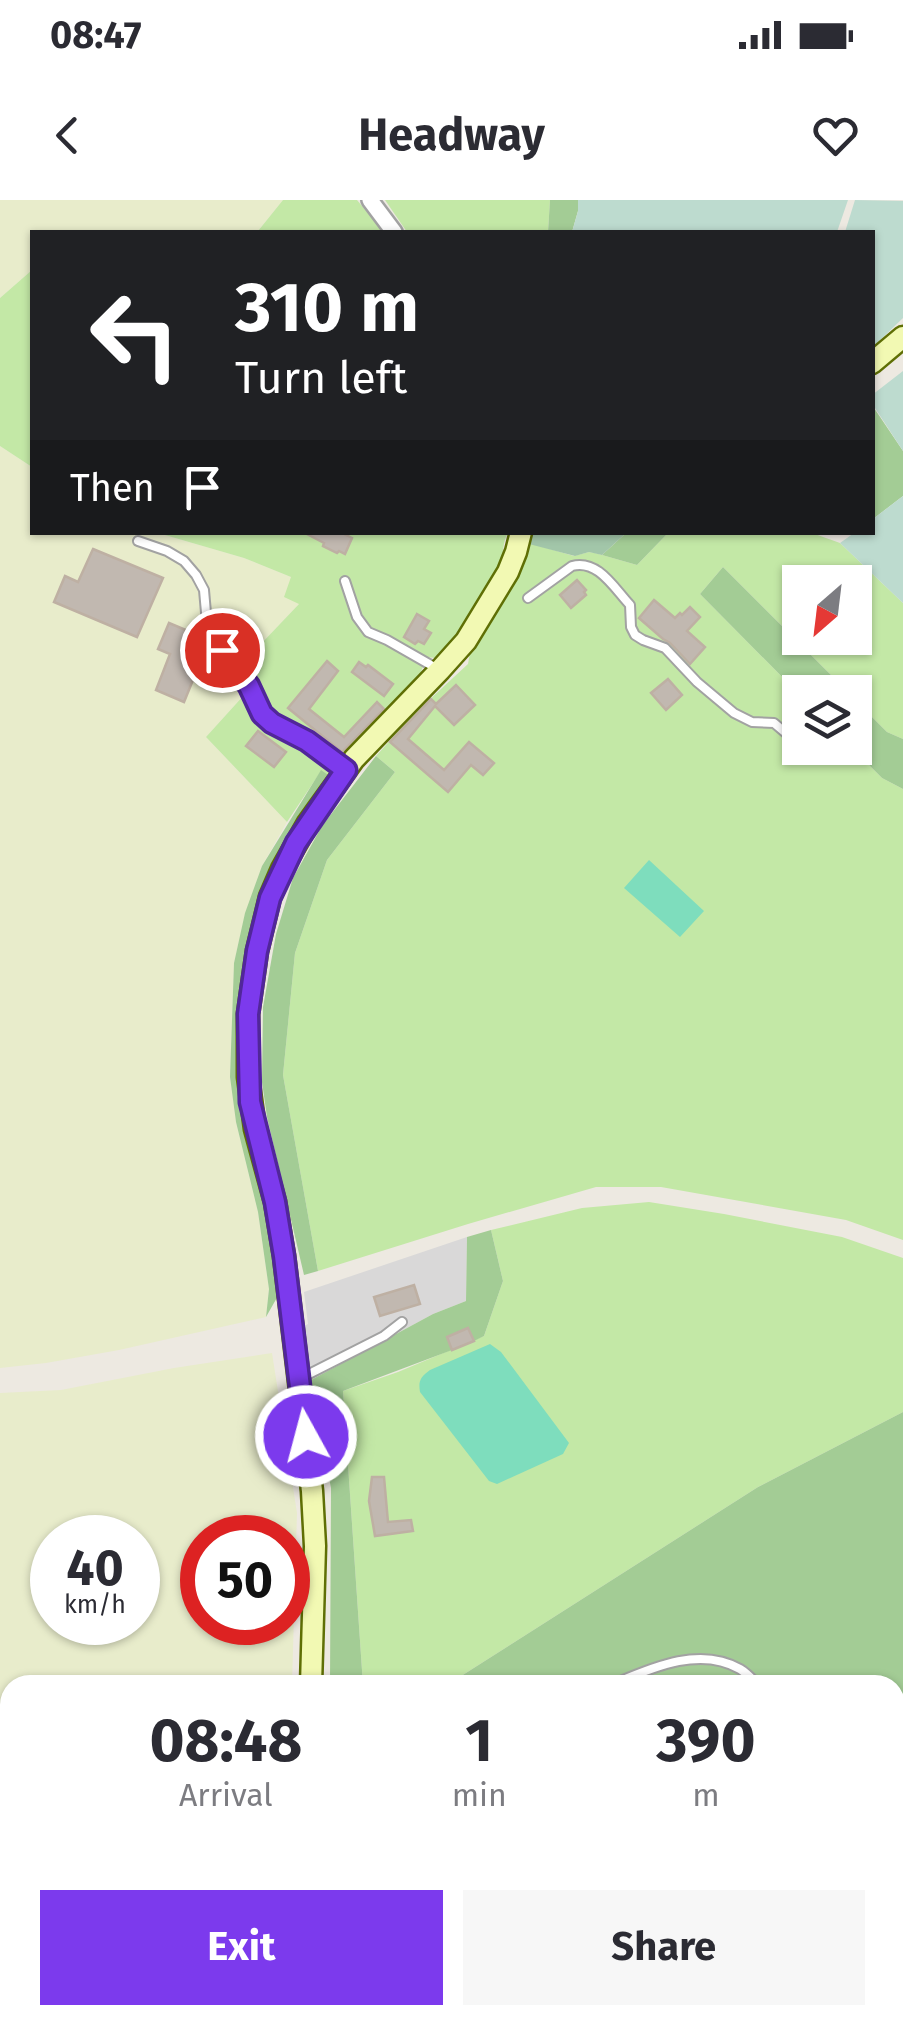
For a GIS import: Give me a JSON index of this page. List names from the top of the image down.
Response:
{
  "north": "bottom left",
  "page": {
    "status": "08:47",
    "header": "Headway",
    "turn": ["310 m", "Turn left"],
    "then": "Then",
    "speed": "40 km/h",
    "limit": "50",
    "eta": [
      "08:48",
      "Arrival",
      "1",
      "min",
      "390",
      "m"
    ],
    "buttons": ["Exit", "Share"]
  }
}
